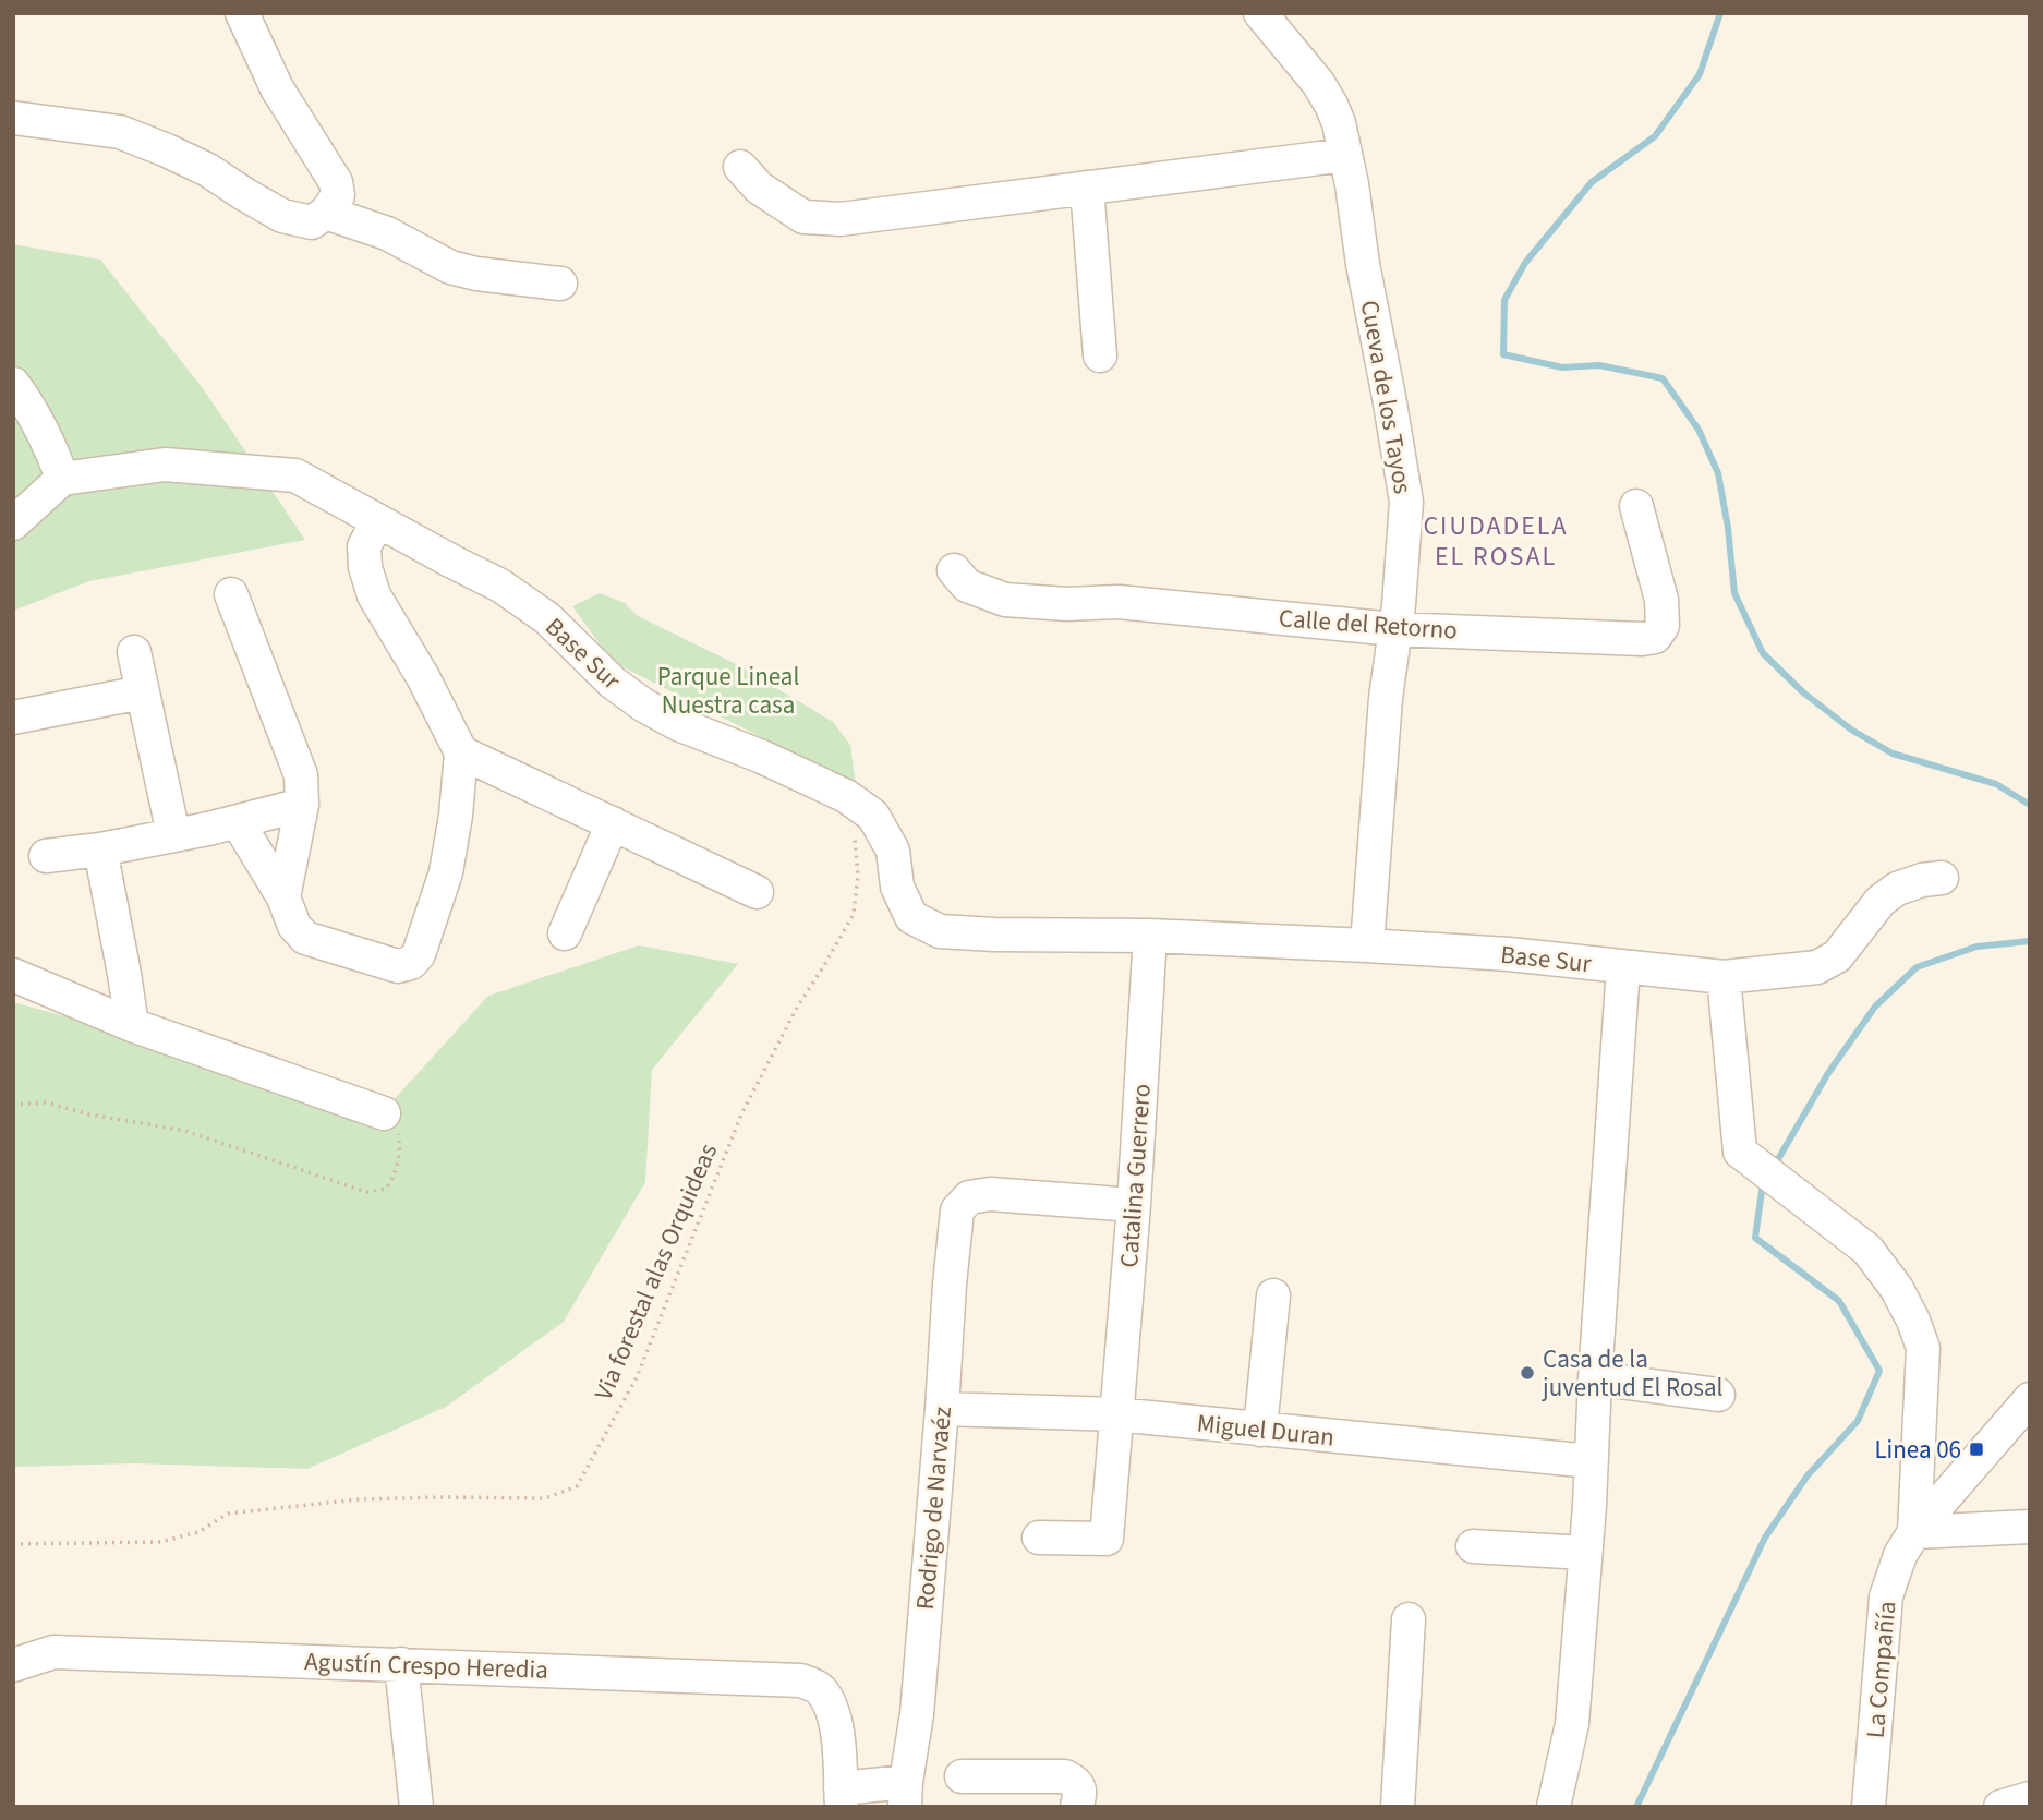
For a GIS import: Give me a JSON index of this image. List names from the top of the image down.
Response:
{
  "streets": {
    "street": [
      "Cueva de los Tayos",
      "Calle del Retorno",
      "Base Sur",
      "Catalina Guerrero",
      "Miguel Duran",
      "Rodrigo de Narvaéz",
      "Agustín Crespo Heredia",
      "La Compañía"
    ],
    "path": ["Via forestal alas Orquideas"]
  },
  "crossings": [
    ["Cueva de los Tayos", "Calle del Retorno"],
    ["Cueva de los Tayos", "Base Sur"],
    ["Base Sur", "Catalina Guerrero"],
    ["Catalina Guerrero", "Miguel Duran"],
    ["Catalina Guerrero", "Rodrigo de Narvaéz"],
    ["Miguel Duran", "Rodrigo de Narvaéz"]
  ],
  "districts": ["CIUDADELA EL ROSAL"],
  "parks": ["Parque Lineal Nuestra casa"],
  "places": {
    "other": ["Casa de la juventud El Rosal"],
    "transit": ["Linea 06"]
  }
}
